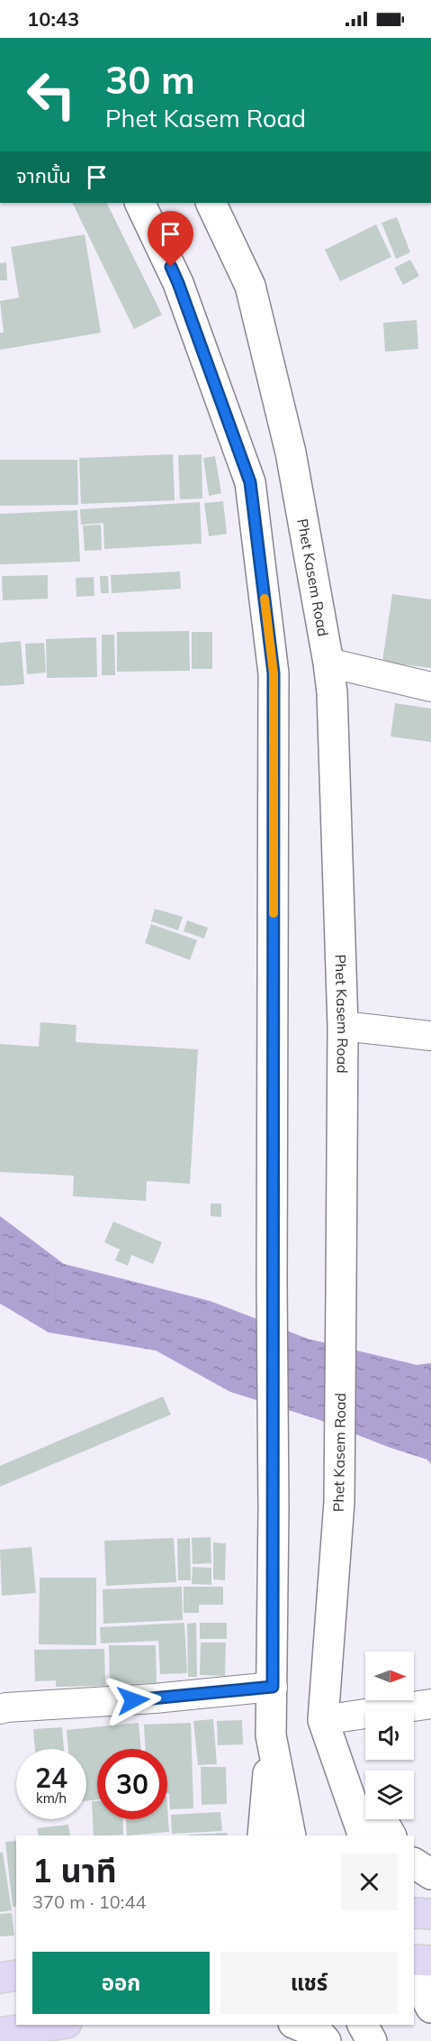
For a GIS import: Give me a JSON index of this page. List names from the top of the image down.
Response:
{
  "streets": {
    "main road": ["Phet Kasem Road"]
  },
  "north": "right",
  "page": {
    "status": "10:43",
    "turn": ["30 m", "Phet Kasem Road"],
    "then": "จากนั้น",
    "speed": "24 km/h",
    "limit": "30",
    "heading": ["1 นาที", "370 m · 10:44"],
    "buttons": ["ออก", "แชร์"]
  }
}
